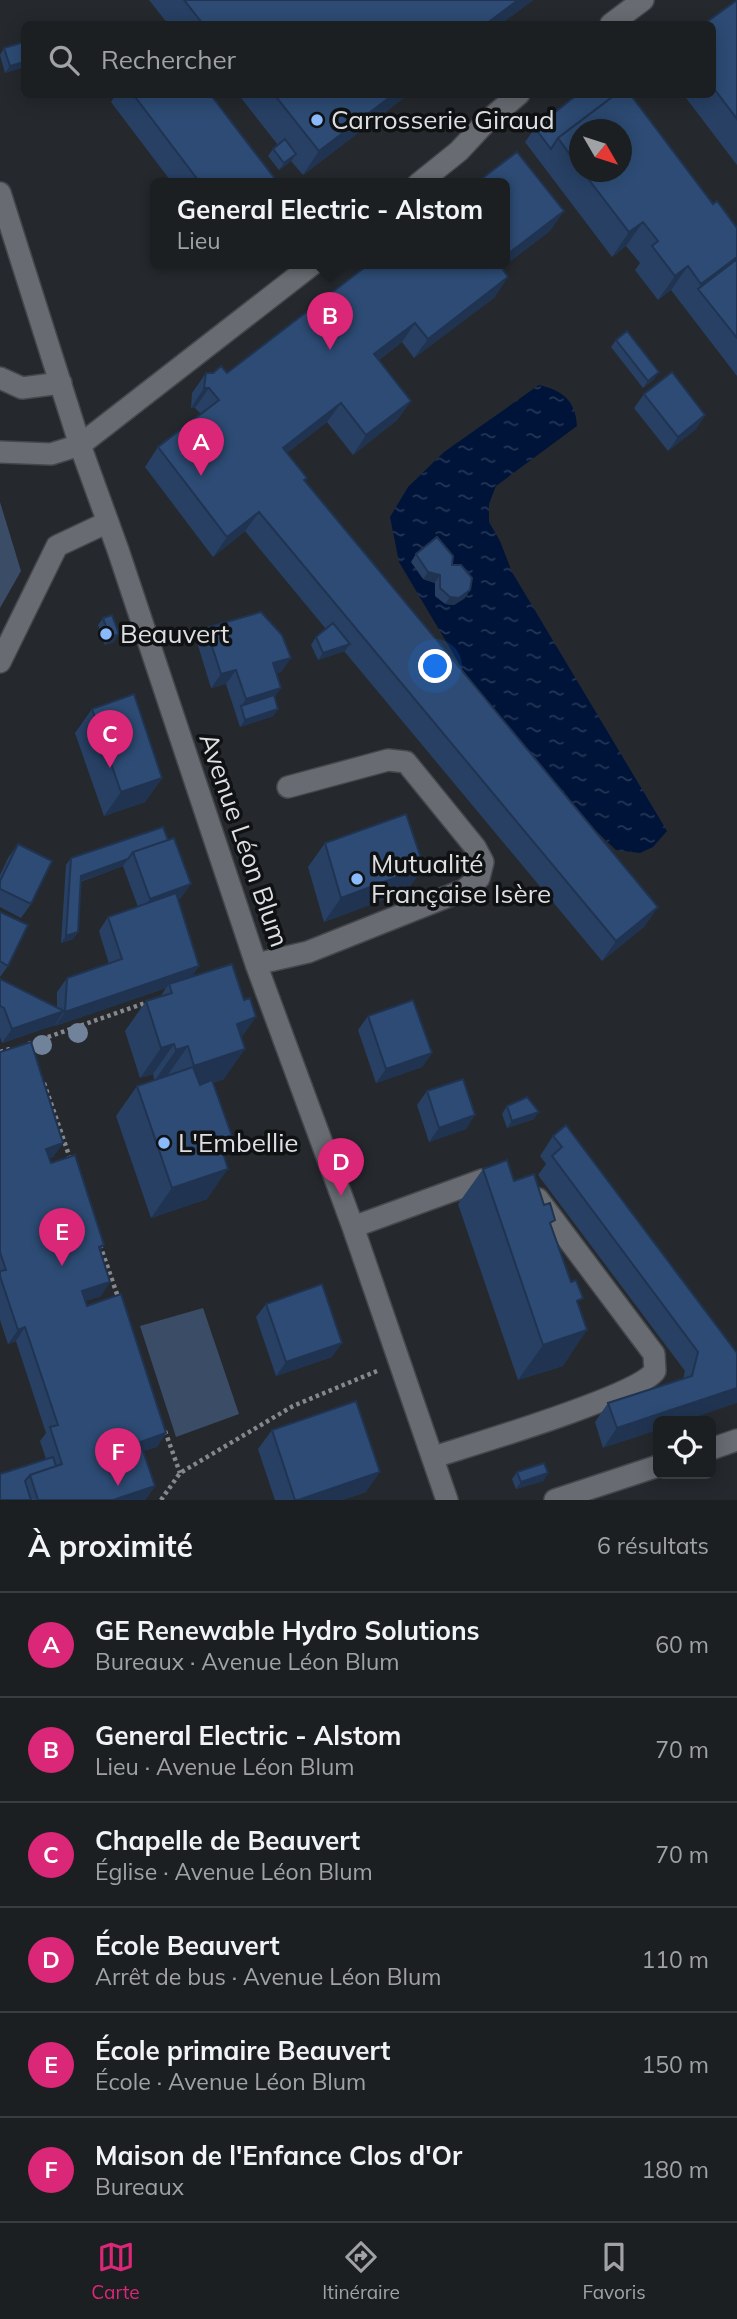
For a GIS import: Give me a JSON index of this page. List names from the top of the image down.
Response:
{
  "streets": {
    "street": ["Avenue Léon Blum"]
  },
  "places": [
    "Carrosserie Giraud",
    "Beauvert",
    "Mutualité Française Isère",
    "L'Embellie"
  ],
  "north": "bottom right",
  "page": {
    "search": "Rechercher",
    "popup": ["General Electric - Alstom", "Lieu"],
    "pins": [
      "B",
      "A",
      "C",
      "D",
      "E",
      "F"
    ],
    "heading": ["À proximité", "6 résultats"],
    "list": [
      {
        "mark": "A",
        "name": "GE Renewable Hydro Solutions",
        "note": "Bureaux · Avenue Léon Blum",
        "value": "60 m"
      },
      {
        "mark": "B",
        "name": "General Electric - Alstom",
        "note": "Lieu · Avenue Léon Blum",
        "value": "70 m"
      },
      {
        "mark": "C",
        "name": "Chapelle de Beauvert",
        "note": "Église · Avenue Léon Blum",
        "value": "70 m"
      },
      {
        "mark": "D",
        "name": "École Beauvert",
        "note": "Arrêt de bus · Avenue Léon Blum",
        "value": "110 m"
      },
      {
        "mark": "E",
        "name": "École primaire Beauvert",
        "note": "École · Avenue Léon Blum",
        "value": "150 m"
      },
      {
        "mark": "F",
        "name": "Maison de l'Enfance Clos d'Or",
        "note": "Bureaux",
        "value": "180 m"
      }
    ],
    "nav": ["Carte", "Itinéraire", "Favoris"]
  }
}
